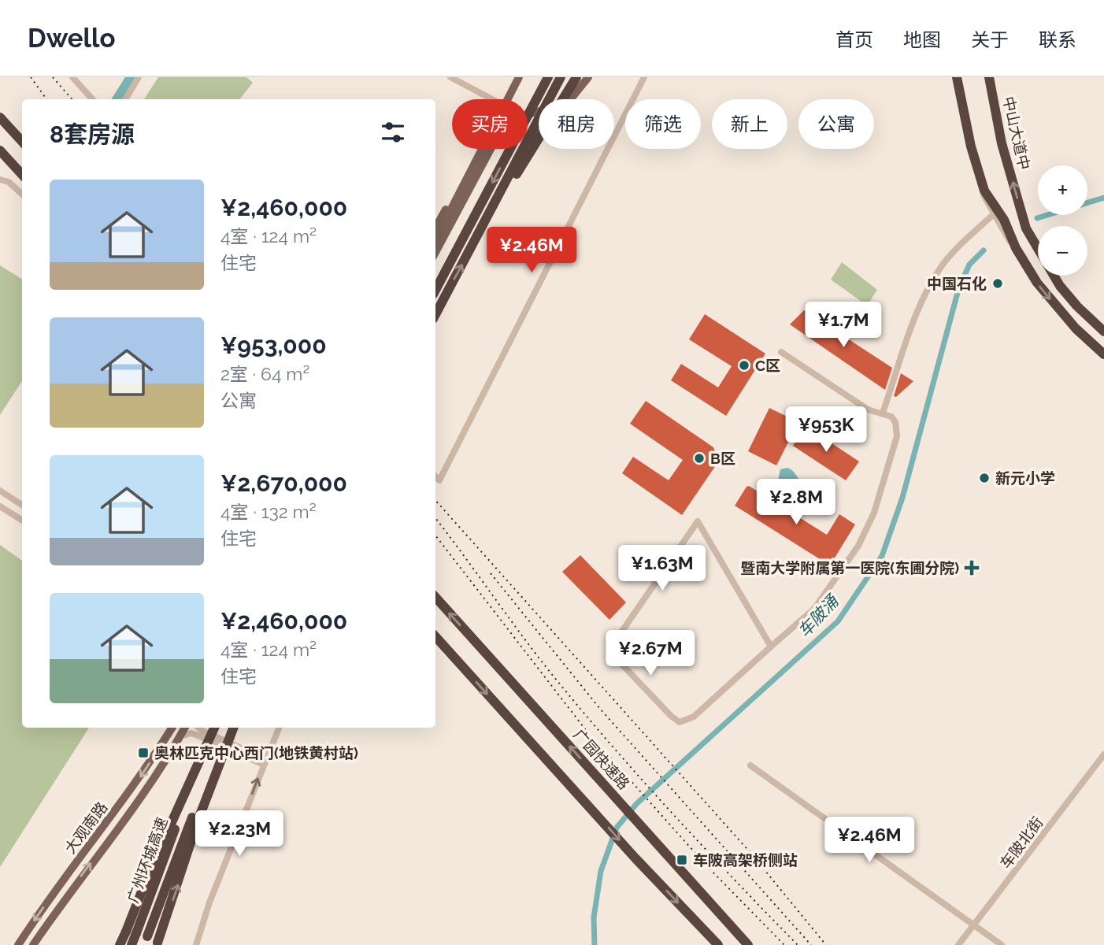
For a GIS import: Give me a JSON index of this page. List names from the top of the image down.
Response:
{
  "streets": {
    "highway": ["中山大道中", "广园快速路", "广州环城高速"],
    "main road": ["大观南路"],
    "street": ["车陂北街"]
  },
  "water": ["车陂涌"],
  "places": {
    "other": [
      "中国石化",
      "C区",
      "B区",
      "新元小学"
    ],
    "health": ["暨南大学附属第一医院(东圃分院)"],
    "transit": ["奥林匹克中心西门(地铁黄村站)", "车陂高架桥侧站"]
  },
  "page": {
    "header": "Dwello",
    "nav": [
      "首页",
      "地图",
      "关于",
      "联系"
    ],
    "chip": [
      "买房",
      "租房",
      "筛选",
      "新上",
      "公寓"
    ],
    "heading": "8套房源",
    "map_buttons": ["+", "−"],
    "list": [
      {
        "name": "¥2,460,000",
        "note": "4室 · 124 m² · 住宅"
      },
      {
        "name": "¥953,000",
        "note": "2室 · 64 m² · 公寓"
      },
      {
        "name": "¥2,670,000",
        "note": "4室 · 132 m² · 住宅"
      },
      {
        "name": "¥2,460,000",
        "note": "4室 · 124 m² · 住宅"
      }
    ],
    "price": [
      "¥2.46M",
      "¥1.7M",
      "¥953K",
      "¥2.8M",
      "¥1.63M",
      "¥2.67M",
      "¥2.23M",
      "¥2.46M"
    ]
  }
}
